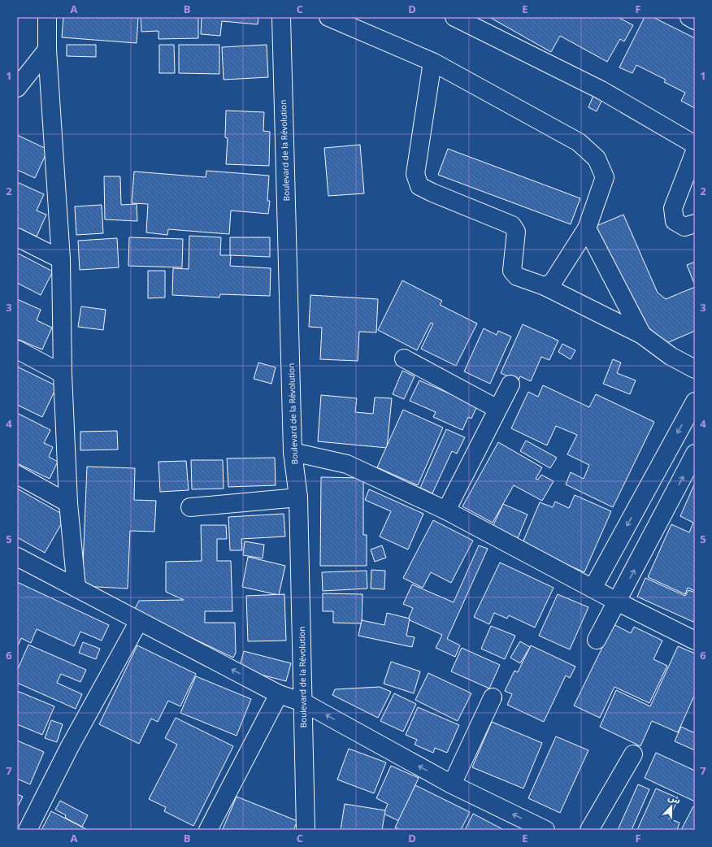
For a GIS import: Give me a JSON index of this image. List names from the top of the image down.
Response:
{
  "streets": {
    "street": ["Boulevard de la Révolution"]
  },
  "north": "top",
  "grid": {
    "columns": [
      "A",
      "B",
      "C",
      "D",
      "E",
      "F"
    ],
    "rows": [
      "1",
      "2",
      "3",
      "4",
      "5",
      "6",
      "7"
    ]
  }
}
